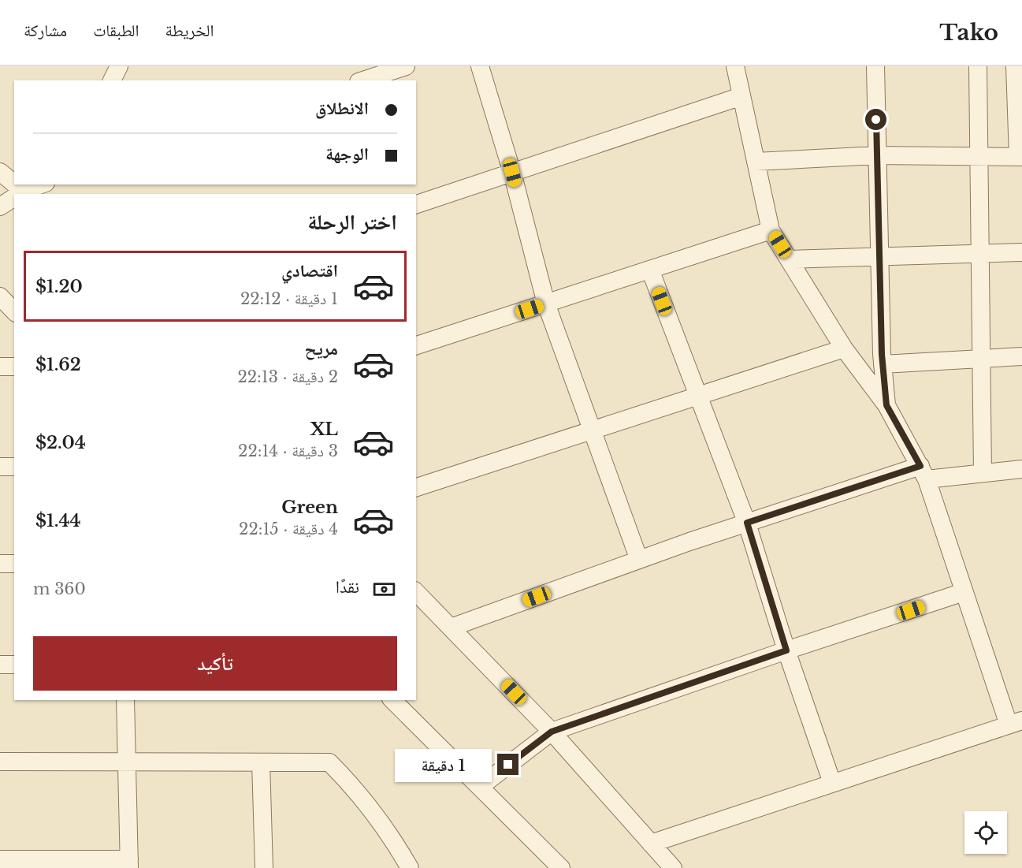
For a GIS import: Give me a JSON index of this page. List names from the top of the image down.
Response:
{
  "page": {
    "header": "Tako",
    "nav": ["الخريطة", "الطبقات", "مشاركة"],
    "banner": ["الانطلاق", "الوجهة"],
    "heading": "اختر الرحلة",
    "list": [
      {
        "name": "اقتصادي",
        "note": "1 دقيقة · 22:12",
        "value": "$1.20"
      },
      {
        "name": "مريح",
        "note": "2 دقيقة · 22:13",
        "value": "$1.62"
      },
      {
        "name": "XL",
        "note": "3 دقيقة · 22:14",
        "value": "$2.04"
      },
      {
        "name": "Green",
        "note": "4 دقيقة · 22:15",
        "value": "$1.44"
      }
    ],
    "pay": ["نقدًا", "360 m"],
    "buttons": "تأكيد",
    "bubble": "1 دقيقة"
  }
}
